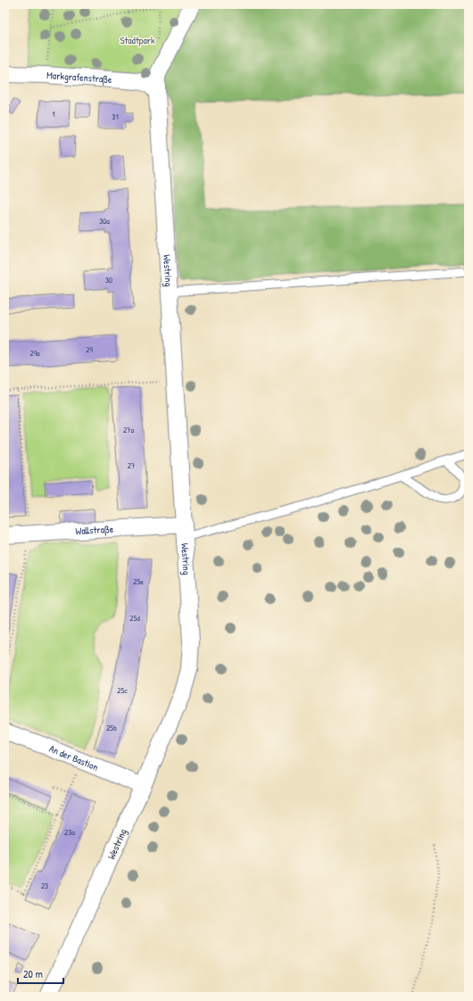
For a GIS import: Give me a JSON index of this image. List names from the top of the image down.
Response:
{
  "streets": {
    "street": [
      "Markgrafenstraße",
      "Westring",
      "Wallstraße",
      "An der Bastion"
    ]
  },
  "crossings": [
    ["Markgrafenstraße", "Westring"],
    ["Westring", "Wallstraße"],
    ["Westring", "An der Bastion"]
  ],
  "parks": ["Stadtpark"],
  "house_numbers": [
    "1",
    "31",
    "30a",
    "30",
    "29",
    "29a",
    "27a",
    "27",
    "25e",
    "25d",
    "25c",
    "25b",
    "23a",
    "23"
  ],
  "scale_bar": "20 m"
}
